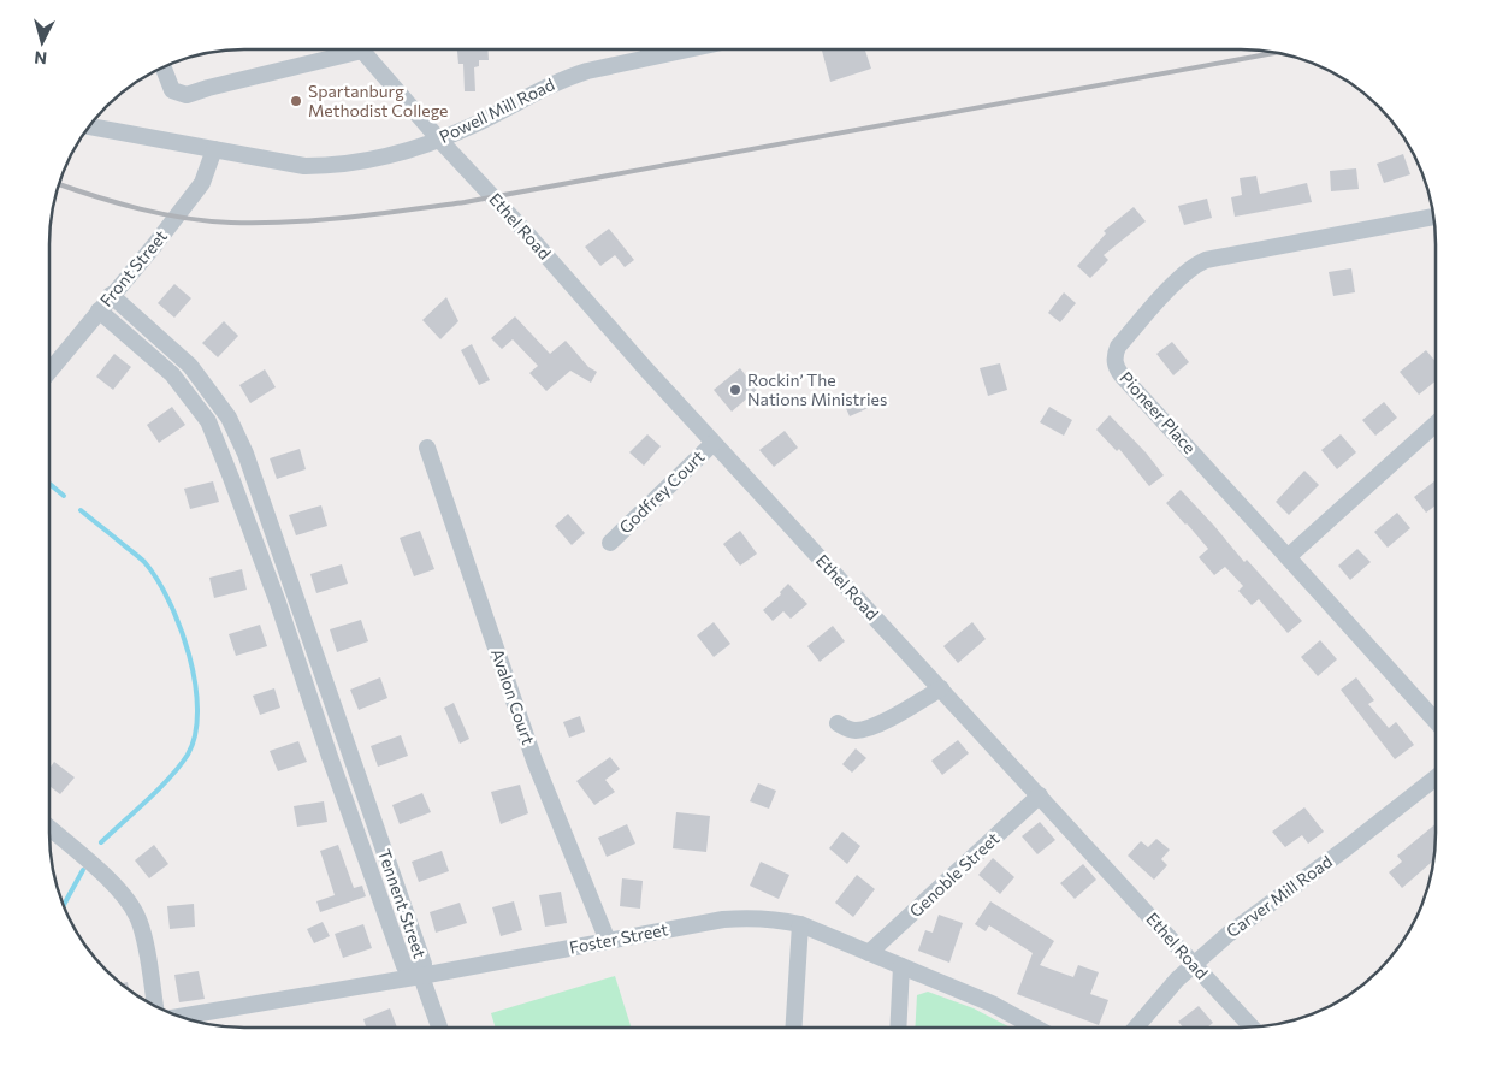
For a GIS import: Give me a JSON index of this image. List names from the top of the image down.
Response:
{
  "streets": {
    "street": [
      "Powell Mill Road",
      "Ethel Road",
      "Front Street",
      "Pioneer Place",
      "Godfrey Court",
      "Avalon Court",
      "Genoble Street",
      "Carver Mill Road",
      "Tennent Street",
      "Foster Street"
    ]
  },
  "crossings": [
    ["Powell Mill Road", "Ethel Road"],
    ["Powell Mill Road", "Front Street"],
    ["Ethel Road", "Godfrey Court"],
    ["Ethel Road", "Genoble Street"],
    ["Ethel Road", "Carver Mill Road"],
    ["Front Street", "Tennent Street"],
    ["Avalon Court", "Foster Street"],
    ["Genoble Street", "Foster Street"],
    ["Tennent Street", "Foster Street"]
  ],
  "places": ["Spartanburg Methodist College", "Rockin’ The Nations Ministries"],
  "north": "bottom"
}
